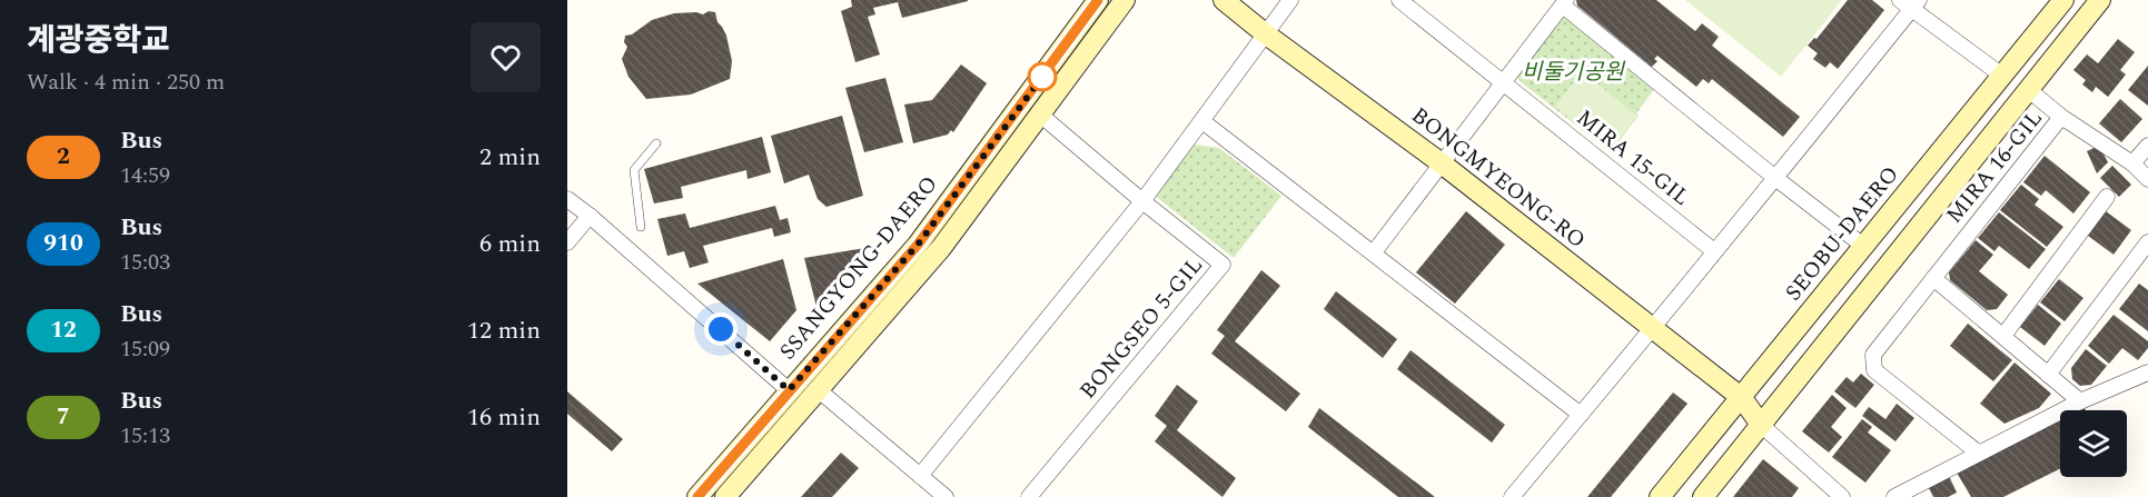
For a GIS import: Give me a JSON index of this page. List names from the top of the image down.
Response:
{
  "streets": {
    "main road": ["BONGMYEONG-RO", "SEOBU-DAERO", "SSANGYONG-DAERO"],
    "street": ["MIRA 15-GIL", "MIRA 16-GIL", "BONGSEO 5-GIL"]
  },
  "crossings": [
    ["BONGMYEONG-RO", "SEOBU-DAERO"]
  ],
  "parks": ["비둘기공원"],
  "lines": ["bus line 2"],
  "page": {
    "heading": ["계광중학교", "Walk · 4 min · 250 m"],
    "list": [
      {
        "mark": "2",
        "name": "Bus",
        "note": "14:59",
        "value": "2 min"
      },
      {
        "mark": "910",
        "name": "Bus",
        "note": "15:03",
        "value": "6 min"
      },
      {
        "mark": "12",
        "name": "Bus",
        "note": "15:09",
        "value": "12 min"
      },
      {
        "mark": "7",
        "name": "Bus",
        "note": "15:13",
        "value": "16 min"
      }
    ]
  }
}
